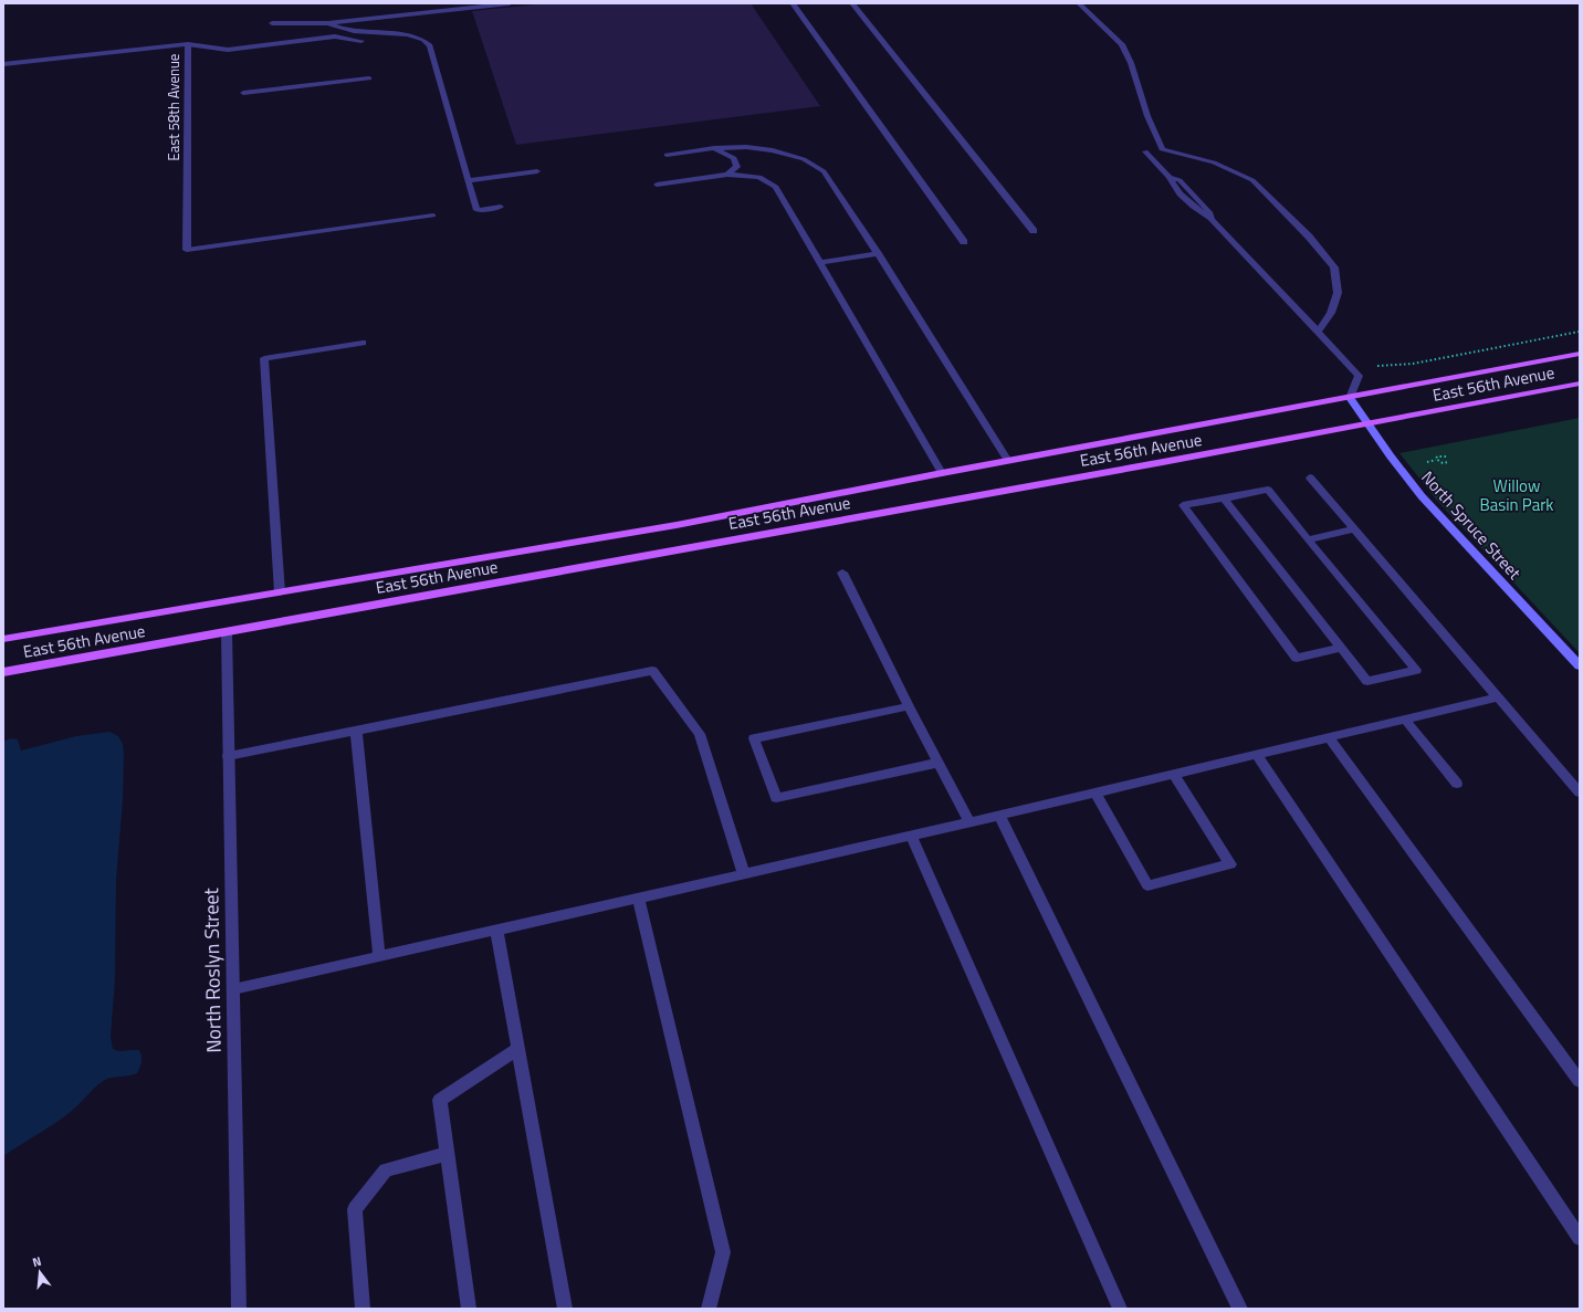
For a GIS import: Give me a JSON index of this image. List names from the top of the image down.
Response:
{
  "streets": {
    "main road": ["East 56th Avenue"],
    "street": ["East 58th Avenue", "North Spruce Street", "North Roslyn Street"]
  },
  "crossings": [
    ["East 56th Avenue", "North Spruce Street"],
    ["East 56th Avenue", "North Roslyn Street"]
  ],
  "parks": ["Willow Basin Park"],
  "north": "top"
}
